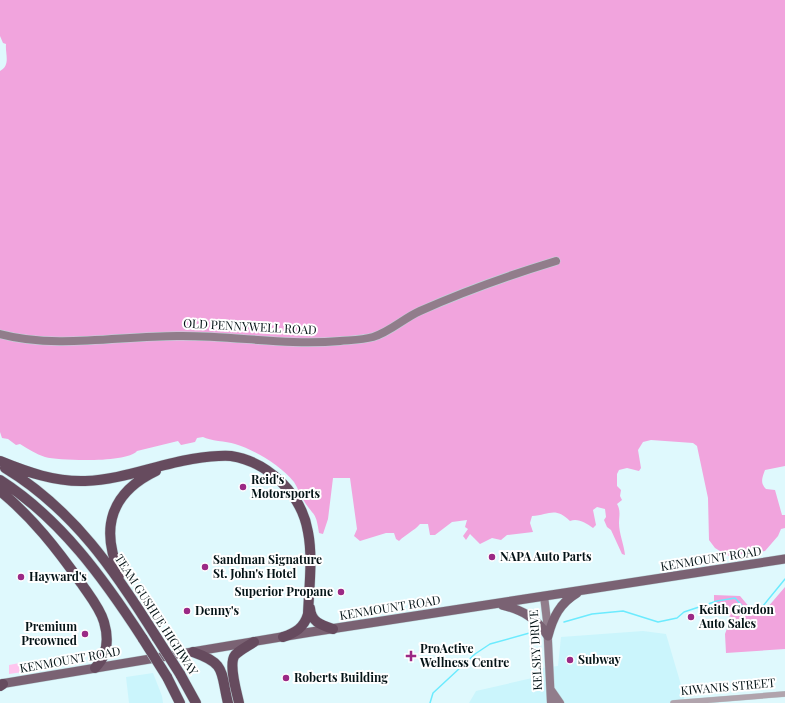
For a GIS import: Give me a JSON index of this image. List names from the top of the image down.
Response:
{
  "streets": {
    "highway": ["TEAM GUSHUE HIGHWAY"],
    "main road": ["KENMOUNT ROAD"],
    "street": ["OLD PENNYWELL ROAD", "KELSEY DRIVE", "KIWANIS STREET"]
  },
  "crossings": [
    ["KENMOUNT ROAD", "KELSEY DRIVE"]
  ],
  "places": {
    "other": [
      "Reid's Motorsports",
      "NAPA Auto Parts",
      "Sandman Signature St. John's Hotel",
      "Hayward's",
      "Superior Propane",
      "Denny's",
      "Keith Gordon Auto Sales",
      "Premium Preowned",
      "Subway",
      "Roberts Building"
    ],
    "health": ["ProActive Wellness Centre"]
  }
}
